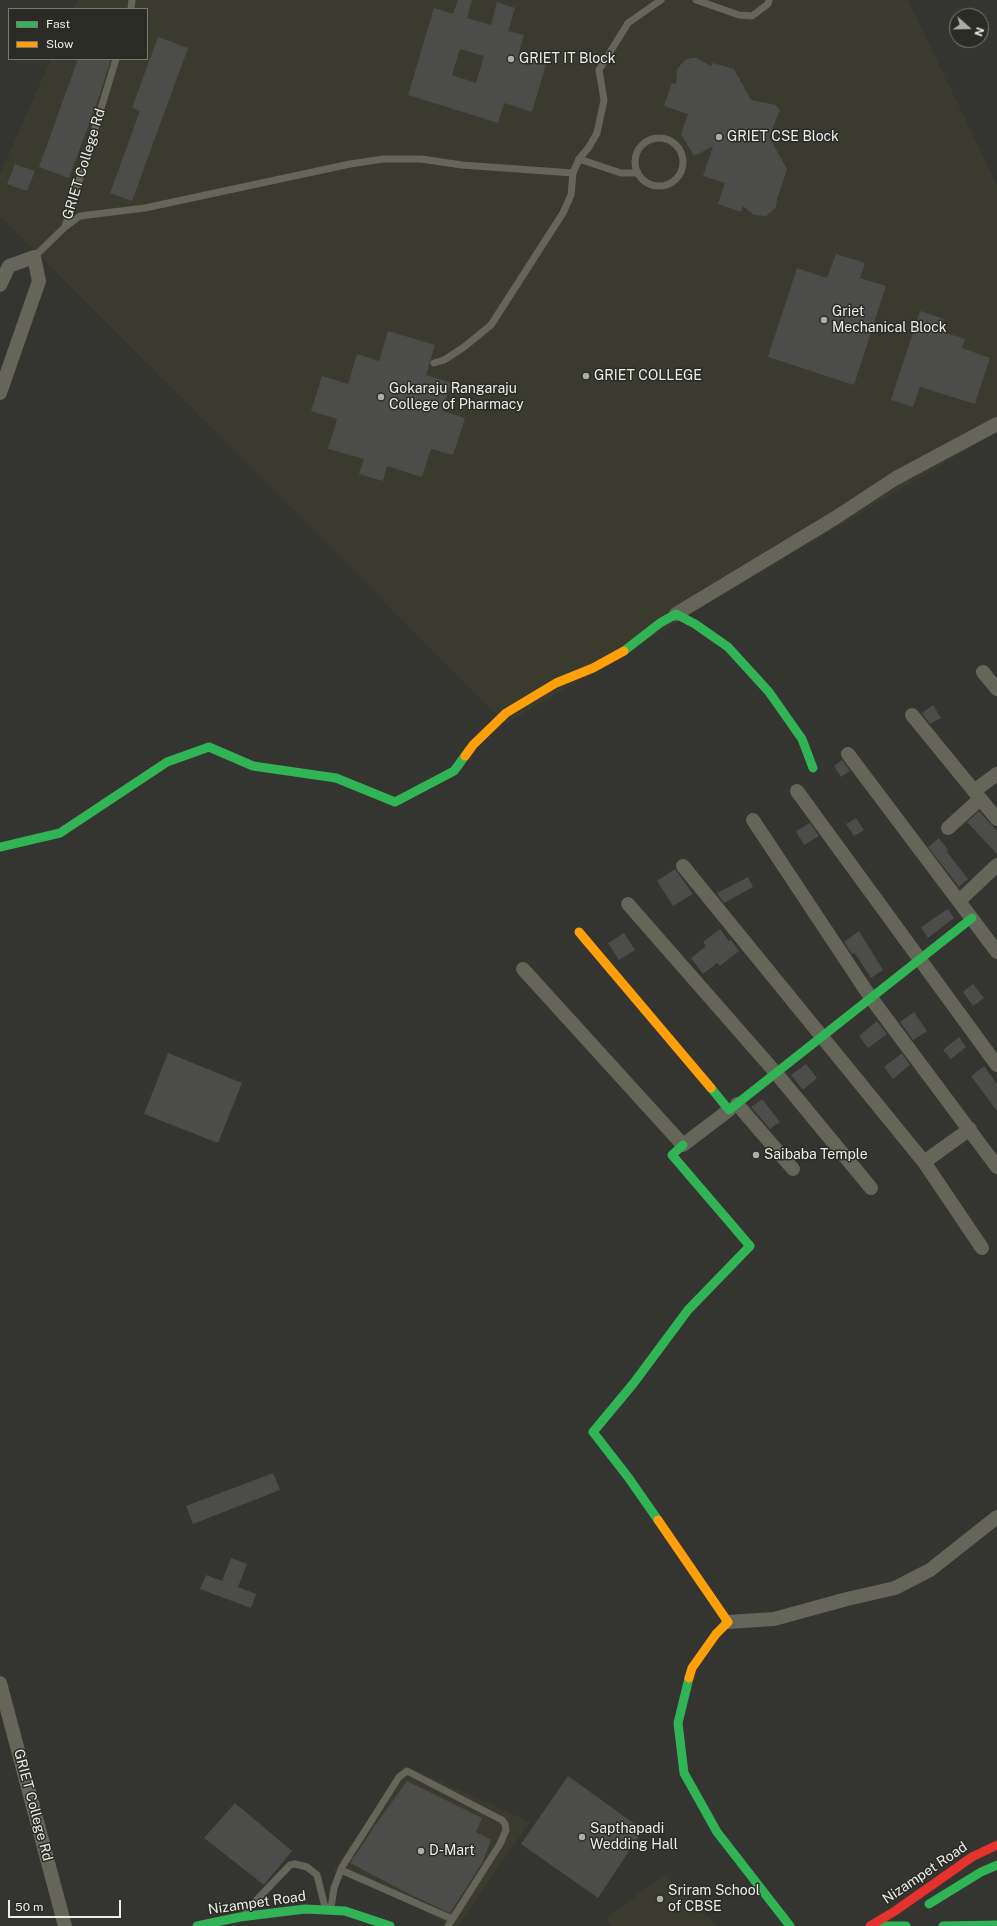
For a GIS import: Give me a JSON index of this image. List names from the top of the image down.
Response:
{
  "streets": {
    "street": ["GRIET College Rd", "Nizampet Road"]
  },
  "places": [
    "GRIET IT Block",
    "GRIET CSE Block",
    "Griet Mechanical Block",
    "GRIET COLLEGE",
    "Gokaraju Rangaraju College of Pharmacy",
    "Saibaba Temple",
    "Sapthapadi Wedding Hall",
    "D-Mart",
    "Sriram School of CBSE"
  ],
  "legend": ["Fast", "Slow"],
  "scale_bar": "50 m",
  "north": "right"
}
